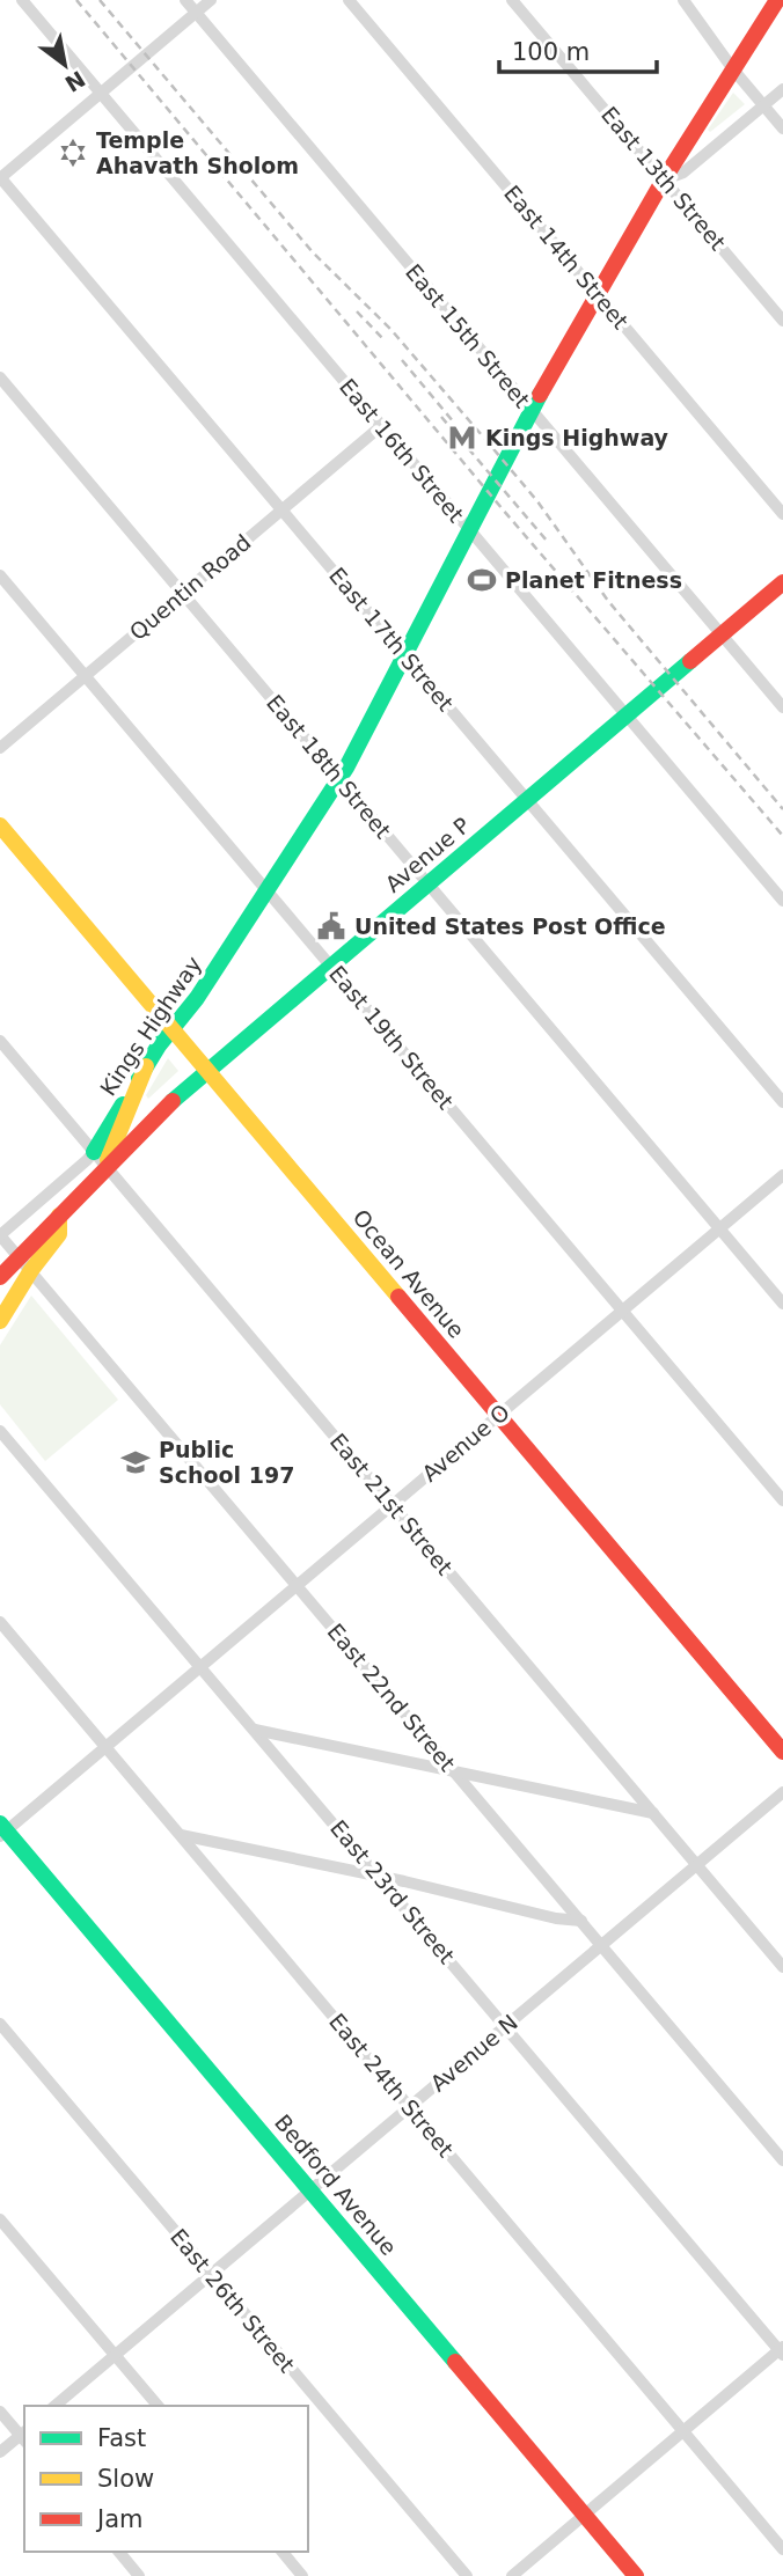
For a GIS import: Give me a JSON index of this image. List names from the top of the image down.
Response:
{
  "streets": {
    "main road": [
      "Avenue P",
      "Kings Highway",
      "Ocean Avenue",
      "Bedford Avenue"
    ],
    "street": [
      "East 13th Street",
      "East 14th Street",
      "East 15th Street",
      "East 16th Street",
      "Quentin Road",
      "East 17th Street",
      "East 18th Street",
      "East 19th Street",
      "Avenue O",
      "East 21st Street",
      "East 22nd Street",
      "East 23rd Street",
      "Avenue N",
      "East 24th Street",
      "East 26th Street"
    ]
  },
  "crossings": [
    ["East 13th Street", "Kings Highway"],
    ["East 14th Street", "Kings Highway"],
    ["East 15th Street", "Avenue P"],
    ["East 15th Street", "Kings Highway"],
    ["East 16th Street", "Quentin Road"],
    ["East 16th Street", "Avenue P"],
    ["East 16th Street", "Kings Highway"],
    ["Quentin Road", "East 17th Street"],
    ["Quentin Road", "East 18th Street"],
    ["Quentin Road", "East 19th Street"],
    ["East 17th Street", "Avenue P"],
    ["East 17th Street", "Kings Highway"],
    ["East 18th Street", "Avenue P"],
    ["East 18th Street", "Kings Highway"],
    ["East 18th Street", "Avenue O"],
    ["Avenue P", "East 19th Street"],
    ["Avenue P", "Ocean Avenue"],
    ["Avenue P", "East 21st Street"],
    ["Kings Highway", "East 19th Street"],
    ["Kings Highway", "Ocean Avenue"],
    ["Kings Highway", "East 21st Street"],
    ["East 19th Street", "Avenue O"],
    ["Ocean Avenue", "Avenue O"],
    ["Avenue O", "East 21st Street"],
    ["Avenue O", "East 22nd Street"],
    ["Avenue O", "East 23rd Street"],
    ["Avenue O", "East 24th Street"],
    ["Avenue O", "Bedford Avenue"],
    ["East 21st Street", "Avenue N"],
    ["East 22nd Street", "Avenue N"],
    ["East 23rd Street", "Avenue N"],
    ["Avenue N", "East 24th Street"],
    ["Avenue N", "Bedford Avenue"],
    ["Avenue N", "East 26th Street"]
  ],
  "places": {
    "synagogue": ["Temple Ahavath Sholom"],
    "metro station": ["Kings Highway"],
    "sports": ["Planet Fitness"],
    "public building": ["United States Post Office"],
    "school or university": ["Public School 197"]
  },
  "legend": ["Fast", "Slow", "Jam"],
  "scale_bar": "100 m",
  "north": "bottom right"
}
